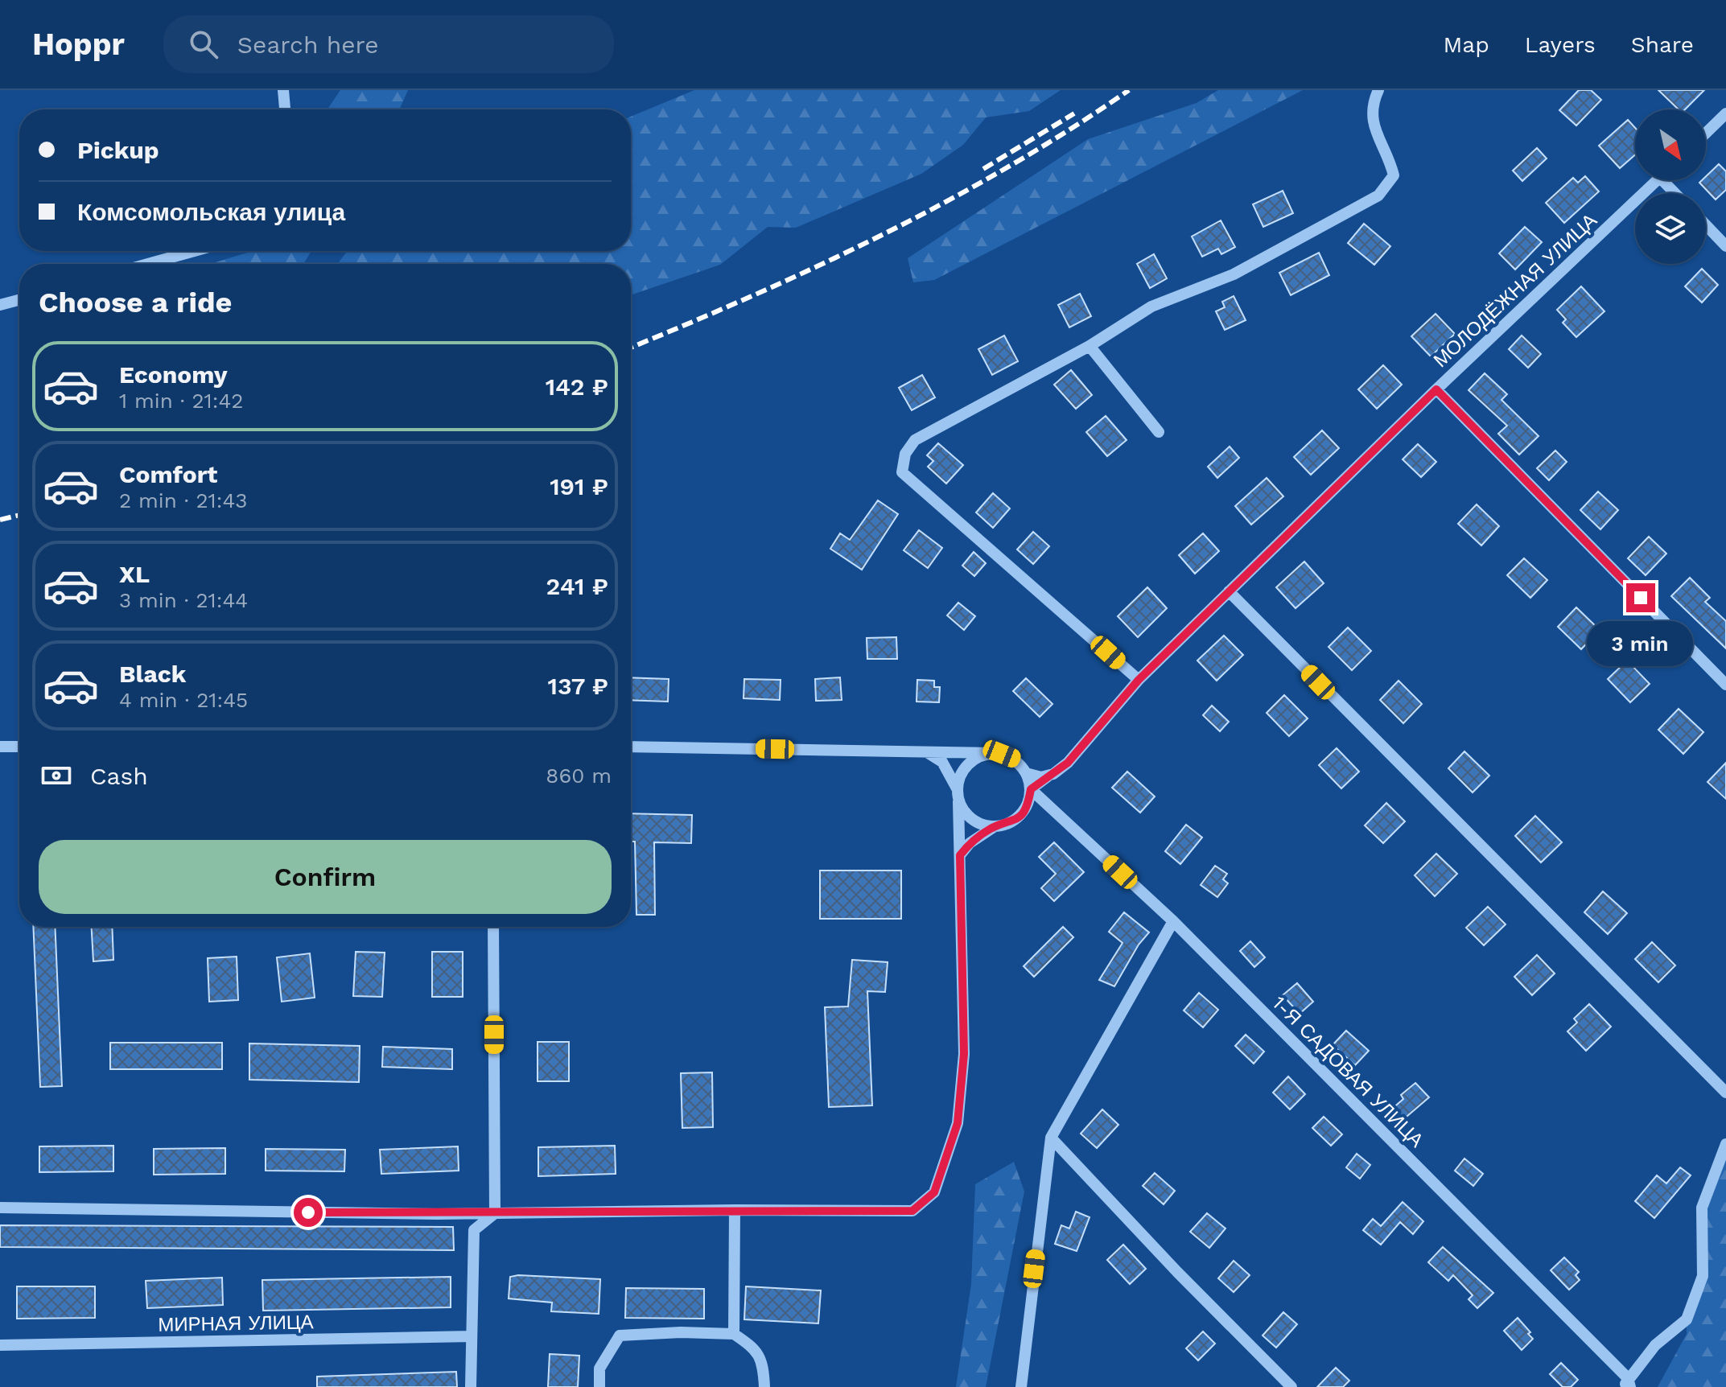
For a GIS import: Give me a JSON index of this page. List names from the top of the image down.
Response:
{
  "streets": {
    "street": ["МОЛОДЁЖНАЯ УЛИЦА", "1-Я САДОВАЯ УЛИЦА", "МИРНАЯ УЛИЦА"]
  },
  "crossings": [
    ["МОЛОДЁЖНАЯ УЛИЦА", "1-Я САДОВАЯ УЛИЦА"]
  ],
  "north": "bottom right",
  "page": {
    "header": "Hoppr",
    "search": "Search here",
    "nav": ["Map", "Layers", "Share"],
    "banner": ["Pickup", "Комсомольская улица"],
    "heading": "Choose a ride",
    "list": [
      {
        "name": "Economy",
        "note": "1 min · 21:42",
        "value": "142 ₽"
      },
      {
        "name": "Comfort",
        "note": "2 min · 21:43",
        "value": "191 ₽"
      },
      {
        "name": "XL",
        "note": "3 min · 21:44",
        "value": "241 ₽"
      },
      {
        "name": "Black",
        "note": "4 min · 21:45",
        "value": "137 ₽"
      }
    ],
    "bubble": "3 min",
    "pay": ["Cash", "860 m"],
    "buttons": "Confirm"
  }
}
